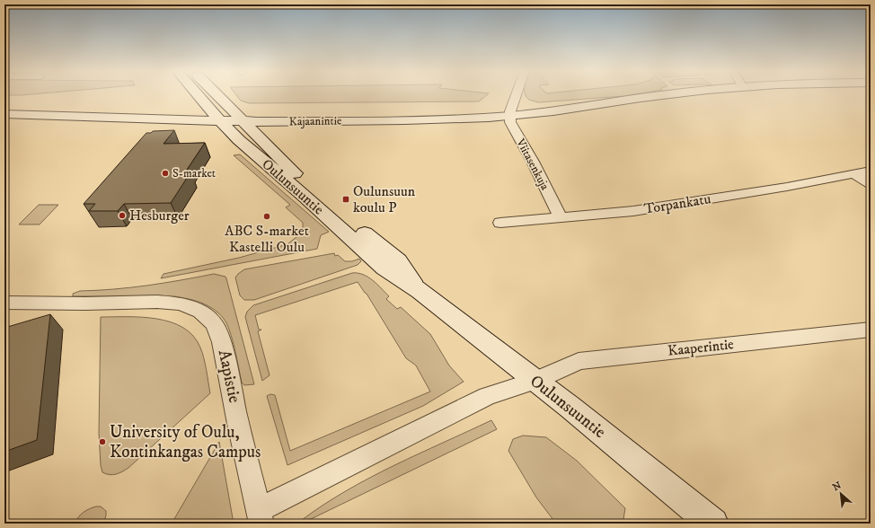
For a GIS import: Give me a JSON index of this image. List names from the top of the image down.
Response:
{
  "streets": {
    "main road": ["Kajaanintie", "Oulunsuuntie"],
    "street": [
      "Viitasenkuja",
      "Torpankatu",
      "Kaaperintie",
      "Aapistie"
    ]
  },
  "crossings": [
    ["Kajaanintie", "Viitasenkuja"],
    ["Kajaanintie", "Oulunsuuntie"],
    ["Viitasenkuja", "Torpankatu"],
    ["Oulunsuuntie", "Kaaperintie"],
    ["Oulunsuuntie", "Aapistie"],
    ["Kaaperintie", "Aapistie"]
  ],
  "places": {
    "other": [
      "S-market",
      "Hesburger",
      "ABC S-market Kastelli Oulu",
      "University of Oulu, Kontinkangas Campus"
    ],
    "transit": ["Oulunsuun koulu P"]
  },
  "north": "top left"
}
